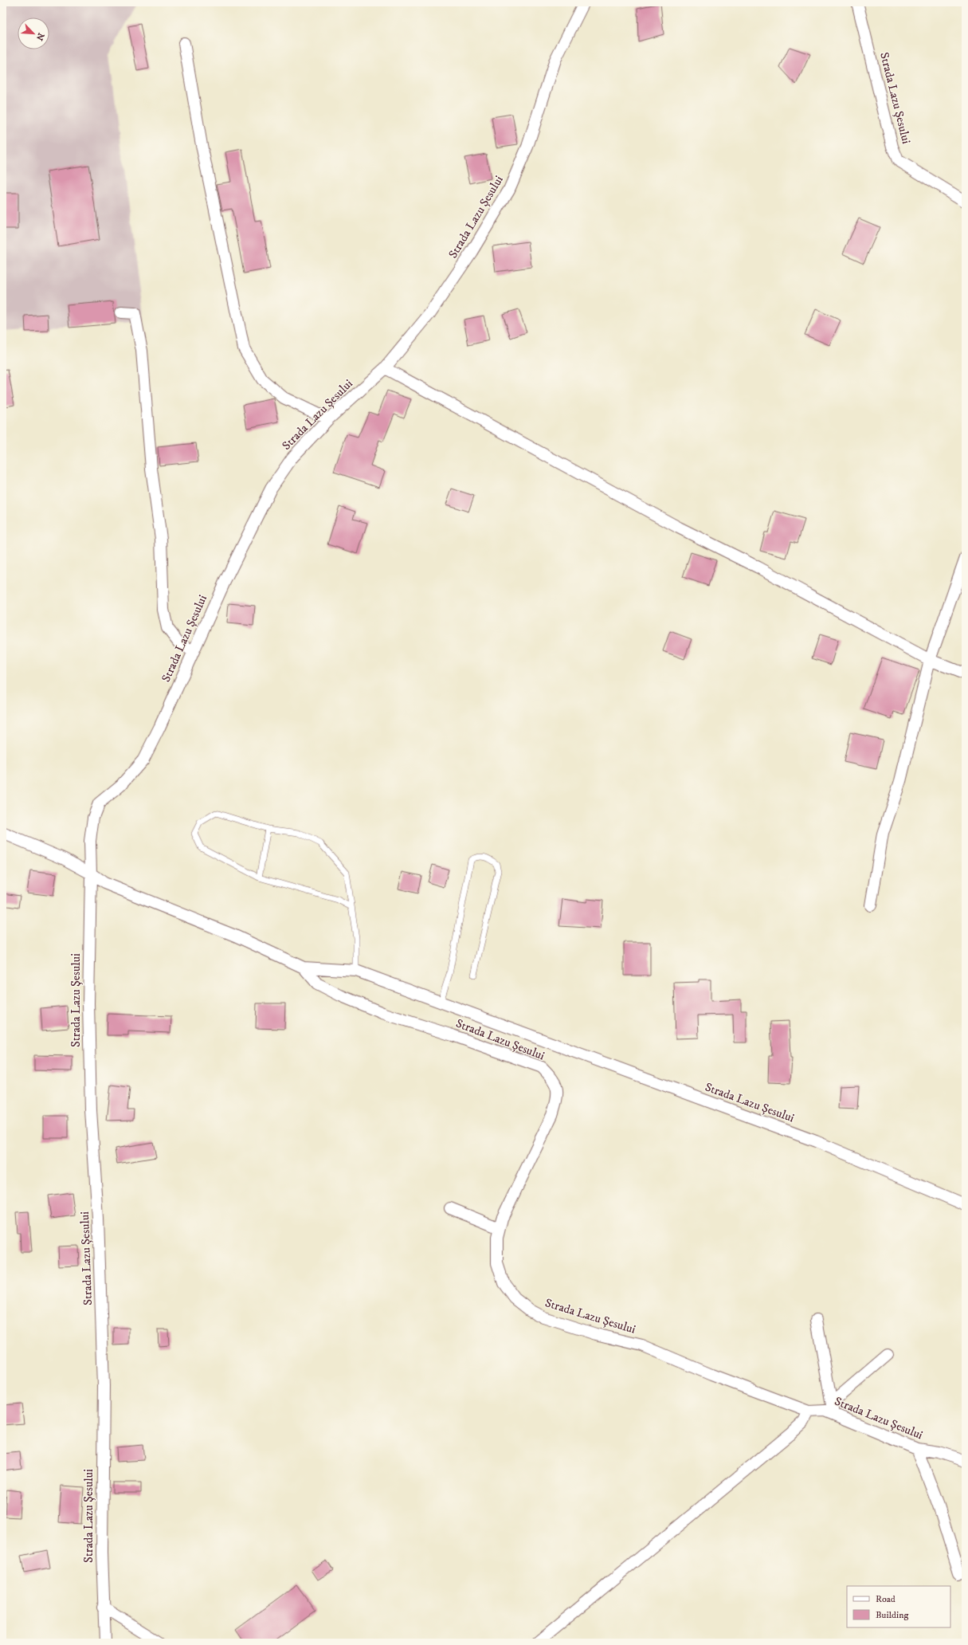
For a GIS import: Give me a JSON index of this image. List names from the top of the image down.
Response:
{
  "streets": {
    "street": ["Strada Lazu Șesului"]
  },
  "legend": ["Road", "Building"],
  "north": "bottom right"
}
